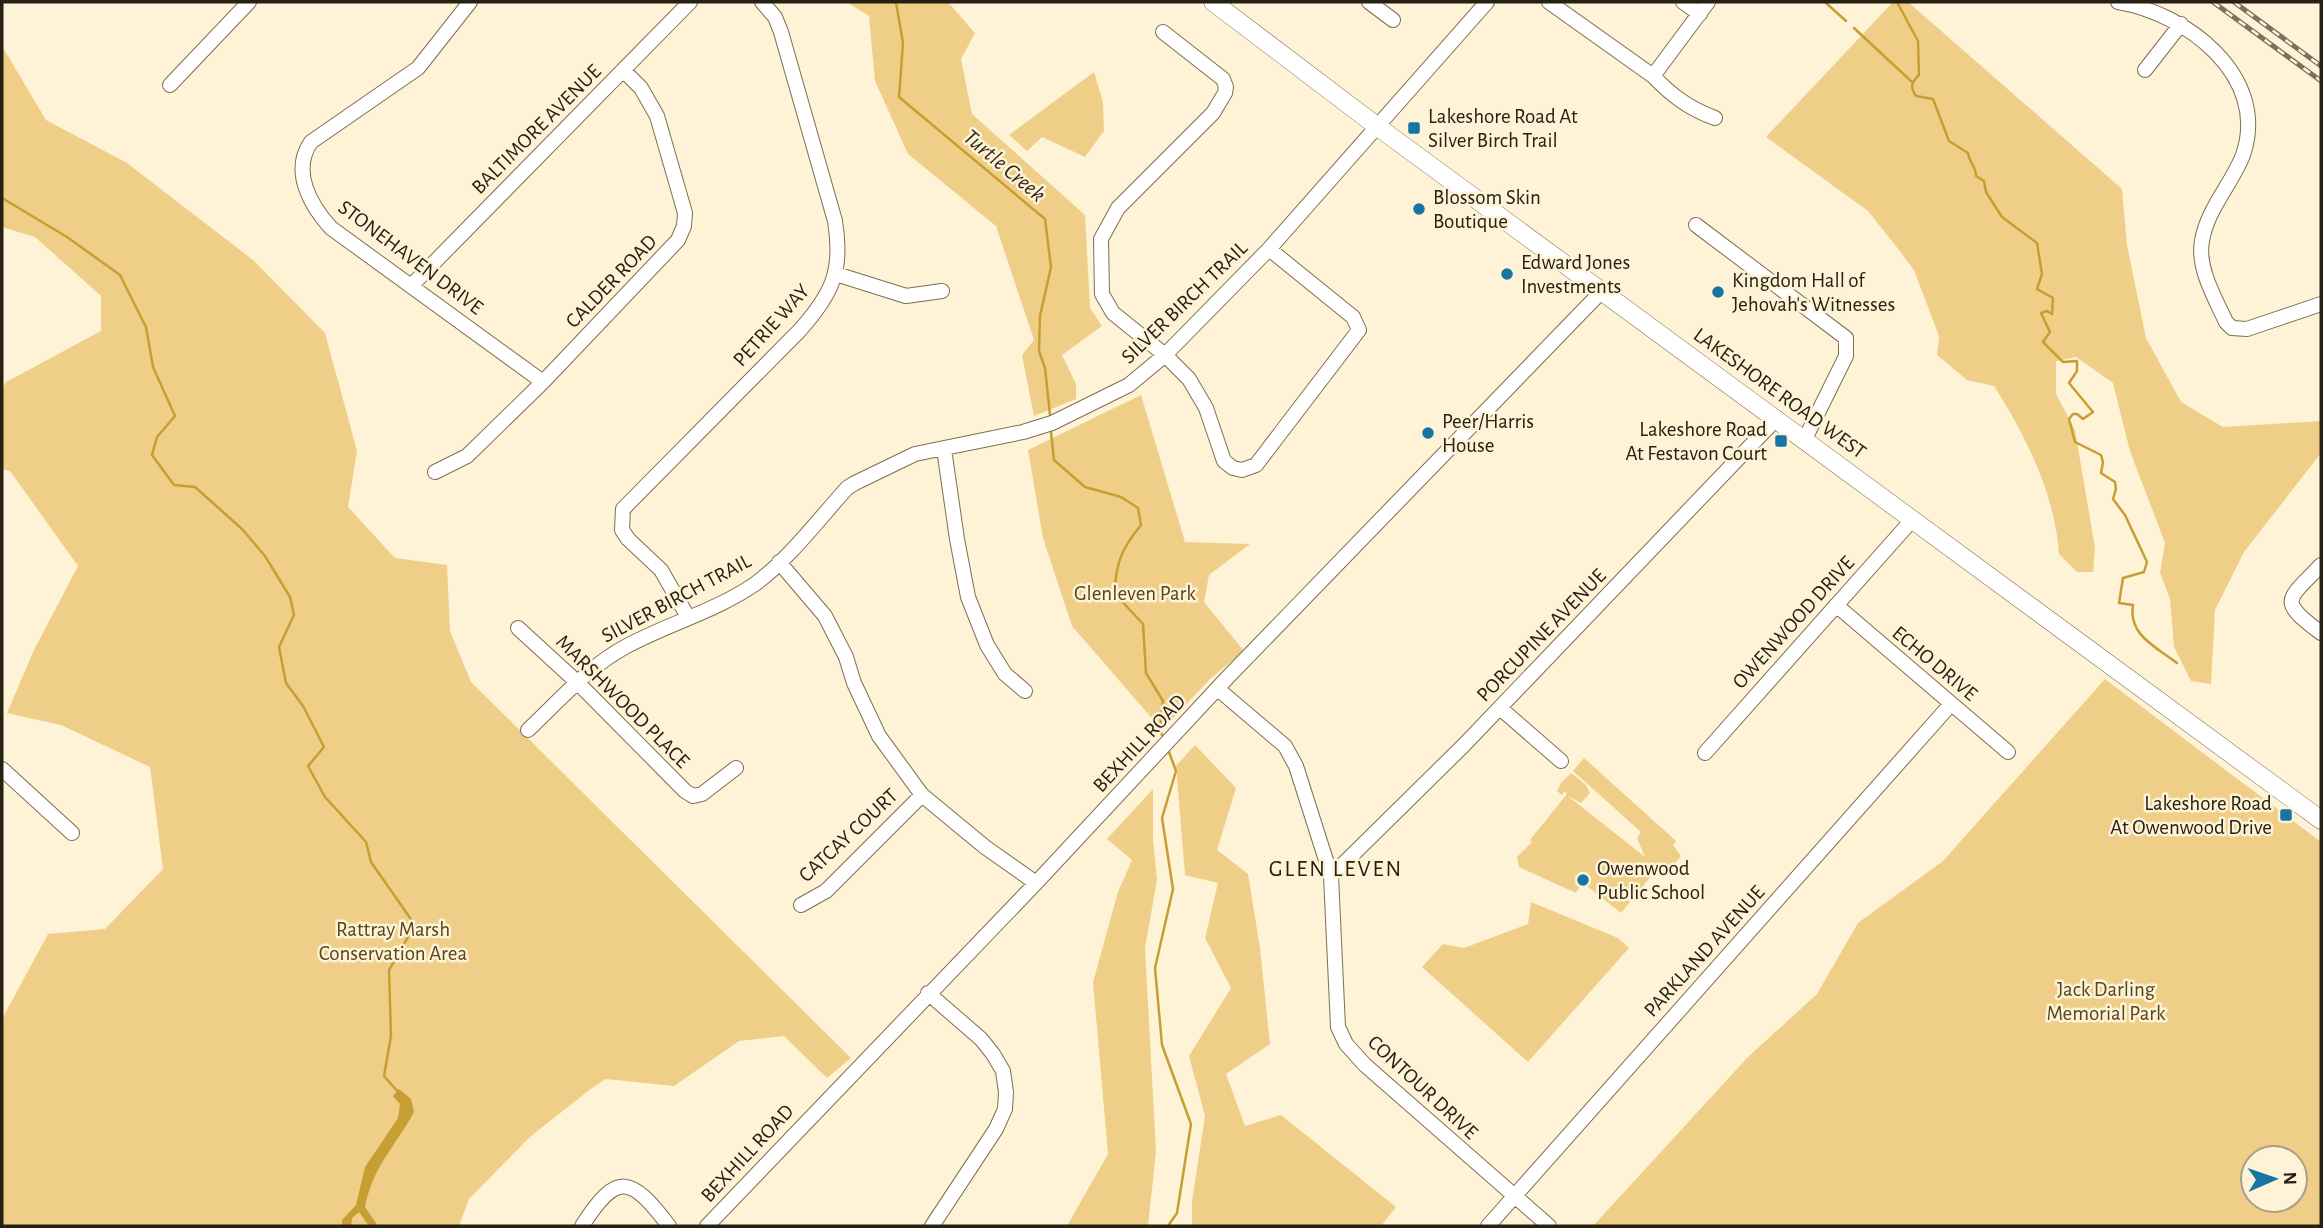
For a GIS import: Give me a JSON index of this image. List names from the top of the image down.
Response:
{
  "streets": {
    "main road": ["LAKESHORE ROAD WEST"],
    "street": [
      "BALTIMORE AVENUE",
      "STONEHAVEN DRIVE",
      "CALDER ROAD",
      "SILVER BIRCH TRAIL",
      "PETRIE WAY",
      "OWENWOOD DRIVE",
      "PORCUPINE AVENUE",
      "ECHO DRIVE",
      "MARSHWOOD PLACE",
      "BEXHILL ROAD",
      "CATCAY COURT",
      "PARKLAND AVENUE",
      "CONTOUR DRIVE"
    ]
  },
  "crossings": [
    ["BALTIMORE AVENUE", "STONEHAVEN DRIVE"],
    ["BALTIMORE AVENUE", "CALDER ROAD"],
    ["STONEHAVEN DRIVE", "CALDER ROAD"],
    ["SILVER BIRCH TRAIL", "PETRIE WAY"],
    ["SILVER BIRCH TRAIL", "LAKESHORE ROAD WEST"],
    ["SILVER BIRCH TRAIL", "MARSHWOOD PLACE"],
    ["LAKESHORE ROAD WEST", "OWENWOOD DRIVE"],
    ["LAKESHORE ROAD WEST", "PORCUPINE AVENUE"],
    ["LAKESHORE ROAD WEST", "BEXHILL ROAD"],
    ["OWENWOOD DRIVE", "ECHO DRIVE"],
    ["PORCUPINE AVENUE", "CONTOUR DRIVE"],
    ["ECHO DRIVE", "PARKLAND AVENUE"],
    ["BEXHILL ROAD", "CONTOUR DRIVE"],
    ["PARKLAND AVENUE", "CONTOUR DRIVE"]
  ],
  "districts": ["GLEN LEVEN"],
  "water": ["Turtle Creek"],
  "parks": ["Glenleven Park", "Rattray Marsh Conservation Area", "Jack Darling Memorial Park"],
  "places": {
    "transit": ["Lakeshore Road At Silver Birch Trail", "Lakeshore Road At Festavon Court", "Lakeshore Road At Owenwood Drive"],
    "other": [
      "Blossom Skin Boutique",
      "Edward Jones Investments",
      "Kingdom Hall of Jehovah's Witnesses",
      "Peer/Harris House",
      "Owenwood Public School"
    ]
  },
  "north": "right"
}
